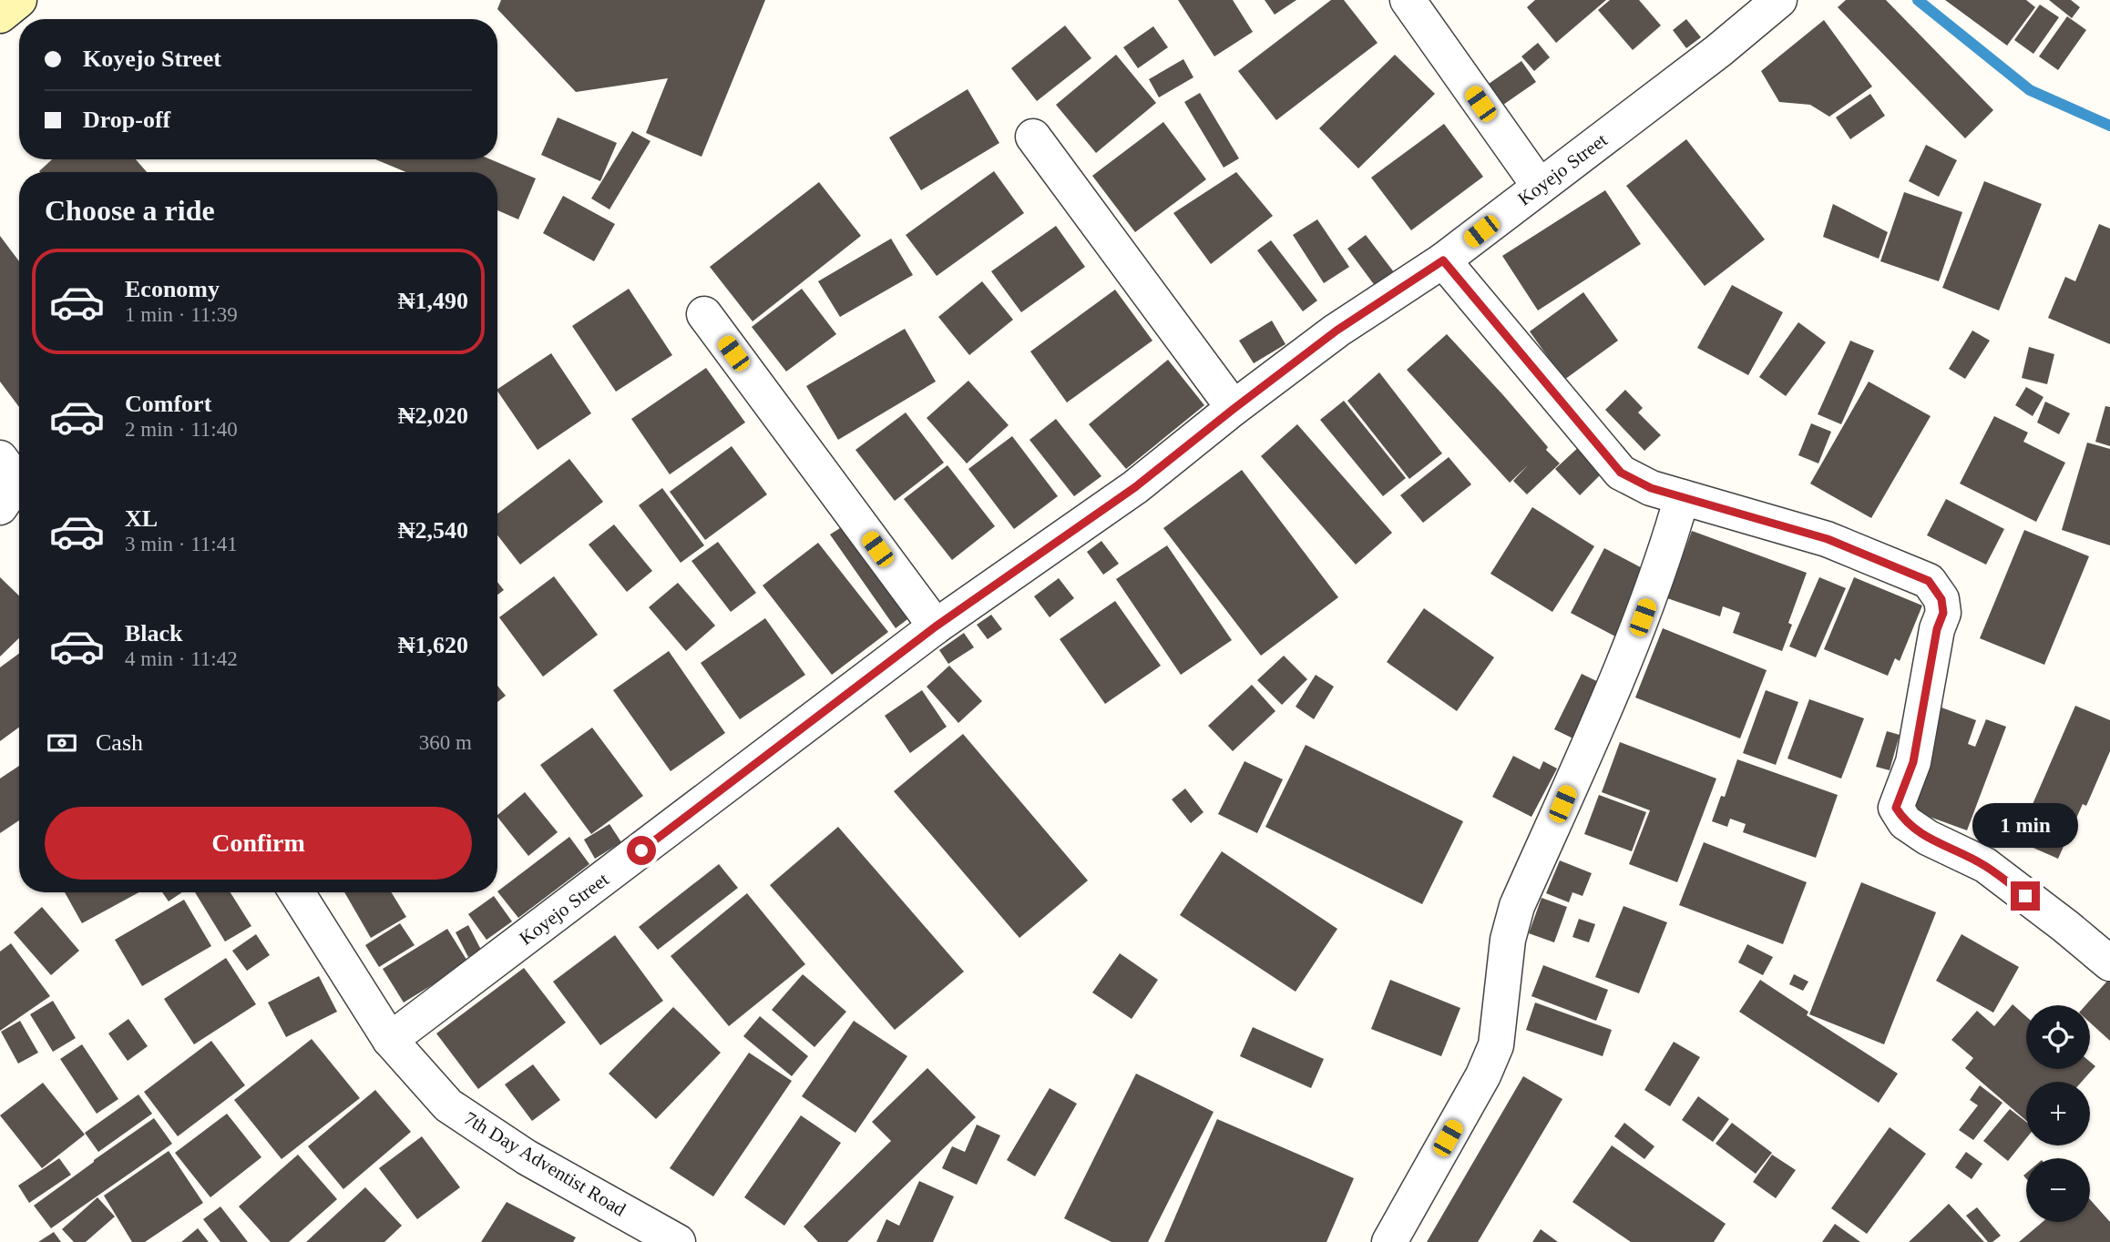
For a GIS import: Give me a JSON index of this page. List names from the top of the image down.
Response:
{
  "streets": {
    "street": ["Koyejo Street", "7th Day Adventist Road"]
  },
  "crossings": [
    ["Koyejo Street", "7th Day Adventist Road"]
  ],
  "page": {
    "banner": ["Koyejo Street", "Drop-off"],
    "heading": "Choose a ride",
    "list": [
      {
        "name": "Economy",
        "note": "1 min · 11:39",
        "value": "₦1,490"
      },
      {
        "name": "Comfort",
        "note": "2 min · 11:40",
        "value": "₦2,020"
      },
      {
        "name": "XL",
        "note": "3 min · 11:41",
        "value": "₦2,540"
      },
      {
        "name": "Black",
        "note": "4 min · 11:42",
        "value": "₦1,620"
      }
    ],
    "pay": ["Cash", "360 m"],
    "buttons": "Confirm",
    "bubble": "1 min",
    "map_buttons": ["+", "−"]
  }
}
